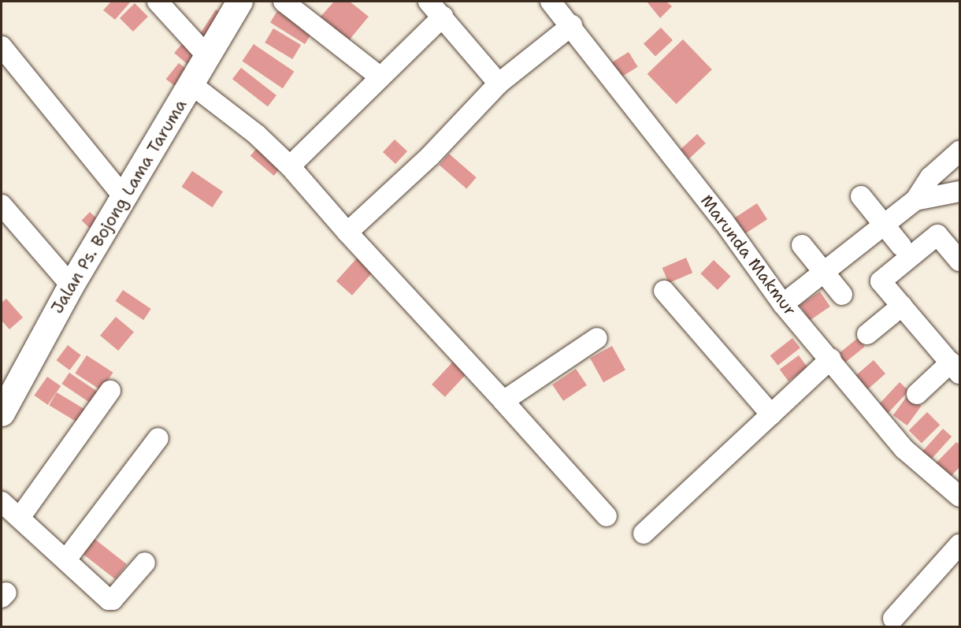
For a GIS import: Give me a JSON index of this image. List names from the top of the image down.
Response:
{
  "streets": {
    "main road": ["Jalan Ps. Bojong Lama Taruma"],
    "street": ["Marunda Makmur"]
  }
}
